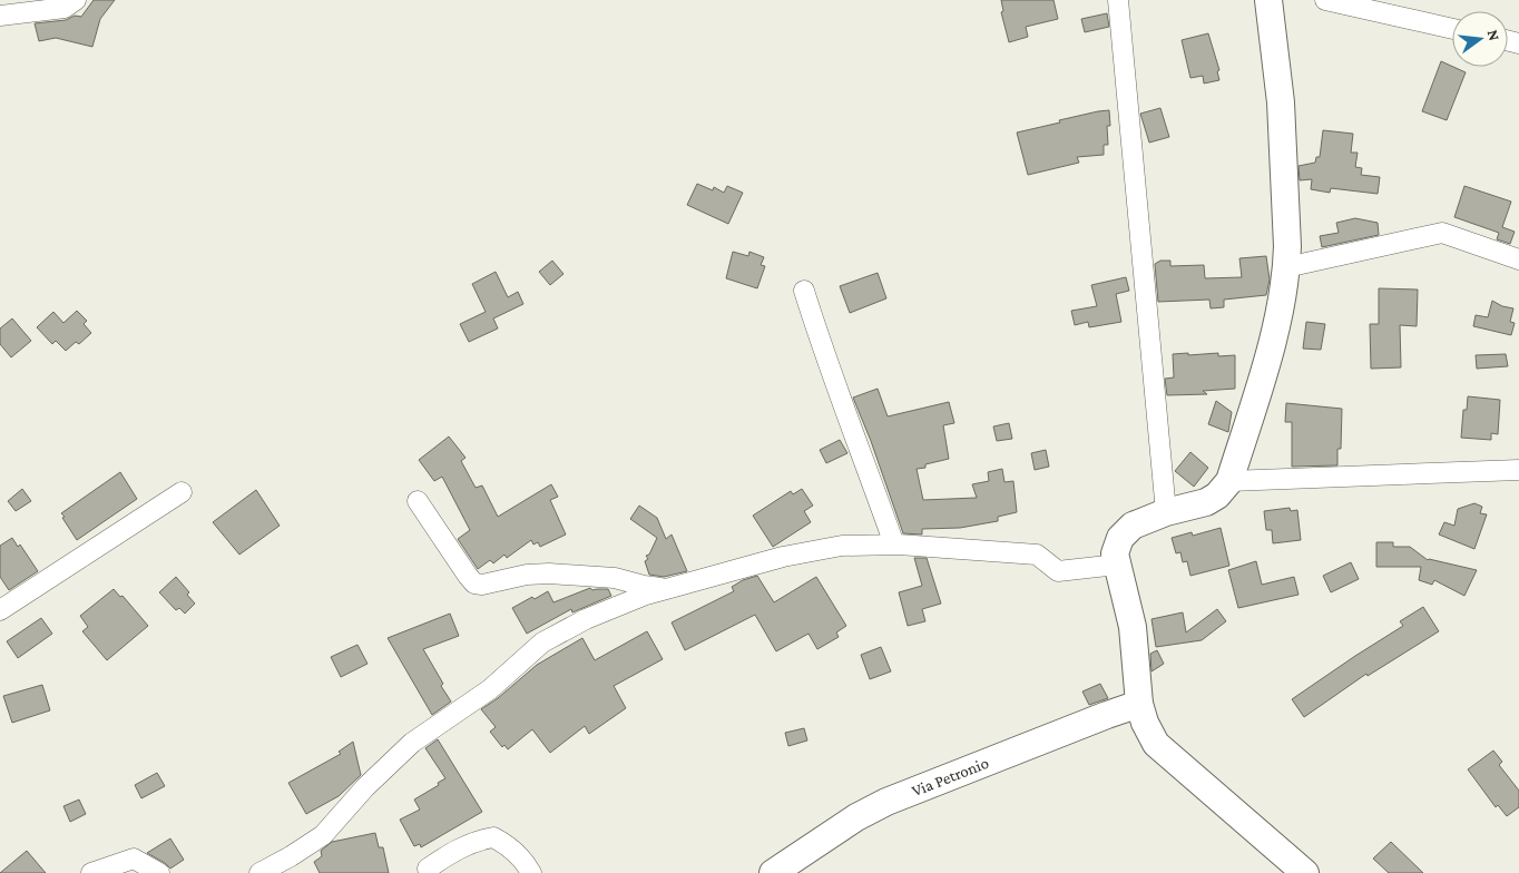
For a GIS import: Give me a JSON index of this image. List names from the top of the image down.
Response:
{
  "streets": {
    "street": ["Via Petronio"]
  },
  "north": "right"
}
